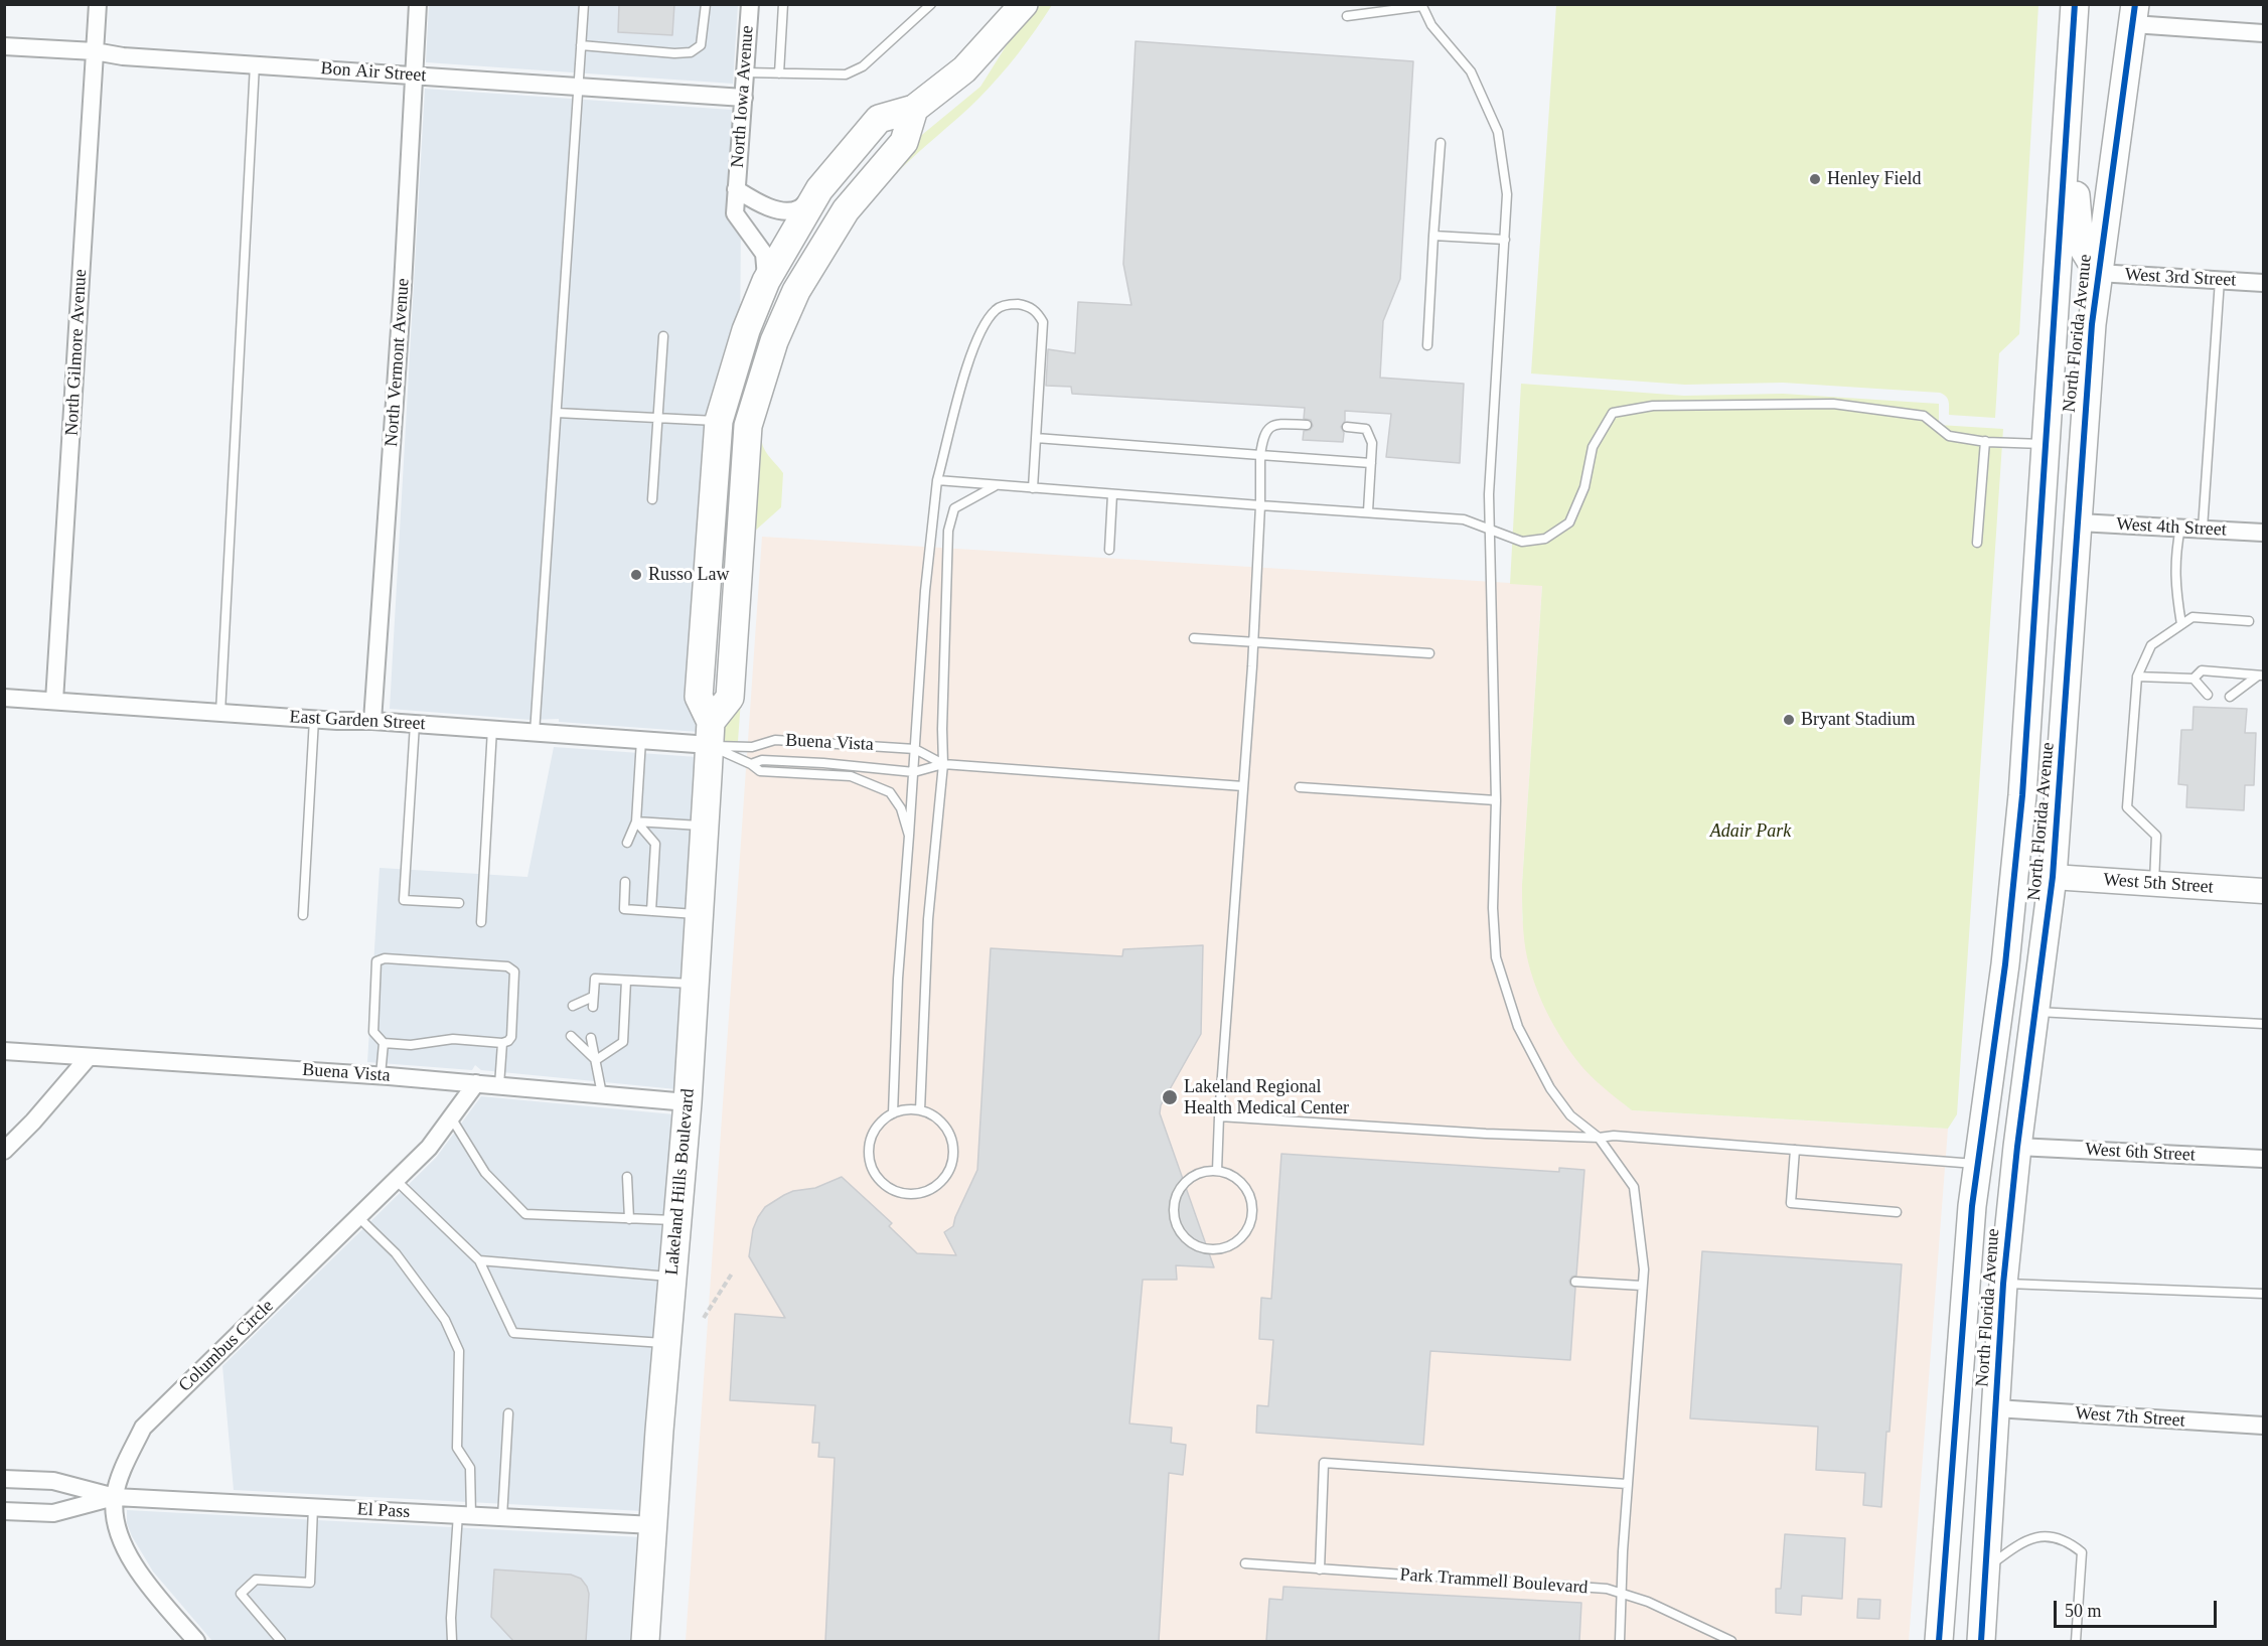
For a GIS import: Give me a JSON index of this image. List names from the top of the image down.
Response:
{
  "streets": {
    "main road": ["North Florida Avenue", "Lakeland Hills Boulevard"],
    "street": [
      "Bon Air Street",
      "North Iowa Avenue",
      "West 3rd Street",
      "North Gilmore Avenue",
      "North Vermont Avenue",
      "West 4th Street",
      "East Garden Street",
      "Buena Vista",
      "West 5th Street",
      "West 6th Street",
      "Columbus Circle",
      "West 7th Street",
      "El Pass"
    ],
    "lane": ["Park Trammell Boulevard"]
  },
  "crossings": [
    ["Bon Air Street", "North Iowa Avenue"],
    ["Bon Air Street", "North Gilmore Avenue"],
    ["Bon Air Street", "North Vermont Avenue"],
    ["North Iowa Avenue", "Lakeland Hills Boulevard"],
    ["West 3rd Street", "North Florida Avenue"],
    ["North Florida Avenue", "West 4th Street"],
    ["North Florida Avenue", "West 5th Street"],
    ["North Florida Avenue", "West 6th Street"],
    ["North Florida Avenue", "West 7th Street"],
    ["North Gilmore Avenue", "East Garden Street"],
    ["North Vermont Avenue", "East Garden Street"],
    ["East Garden Street", "Buena Vista"],
    ["East Garden Street", "Lakeland Hills Boulevard"],
    ["Buena Vista", "Lakeland Hills Boulevard"],
    ["Buena Vista", "Columbus Circle"],
    ["Lakeland Hills Boulevard", "El Pass"],
    ["Columbus Circle", "El Pass"]
  ],
  "parks": ["Adair Park"],
  "places": [
    "Henley Field",
    "Russo Law",
    "Bryant Stadium",
    "Lakeland Regional Health Medical Center"
  ],
  "scale_bar": "50 m"
}
